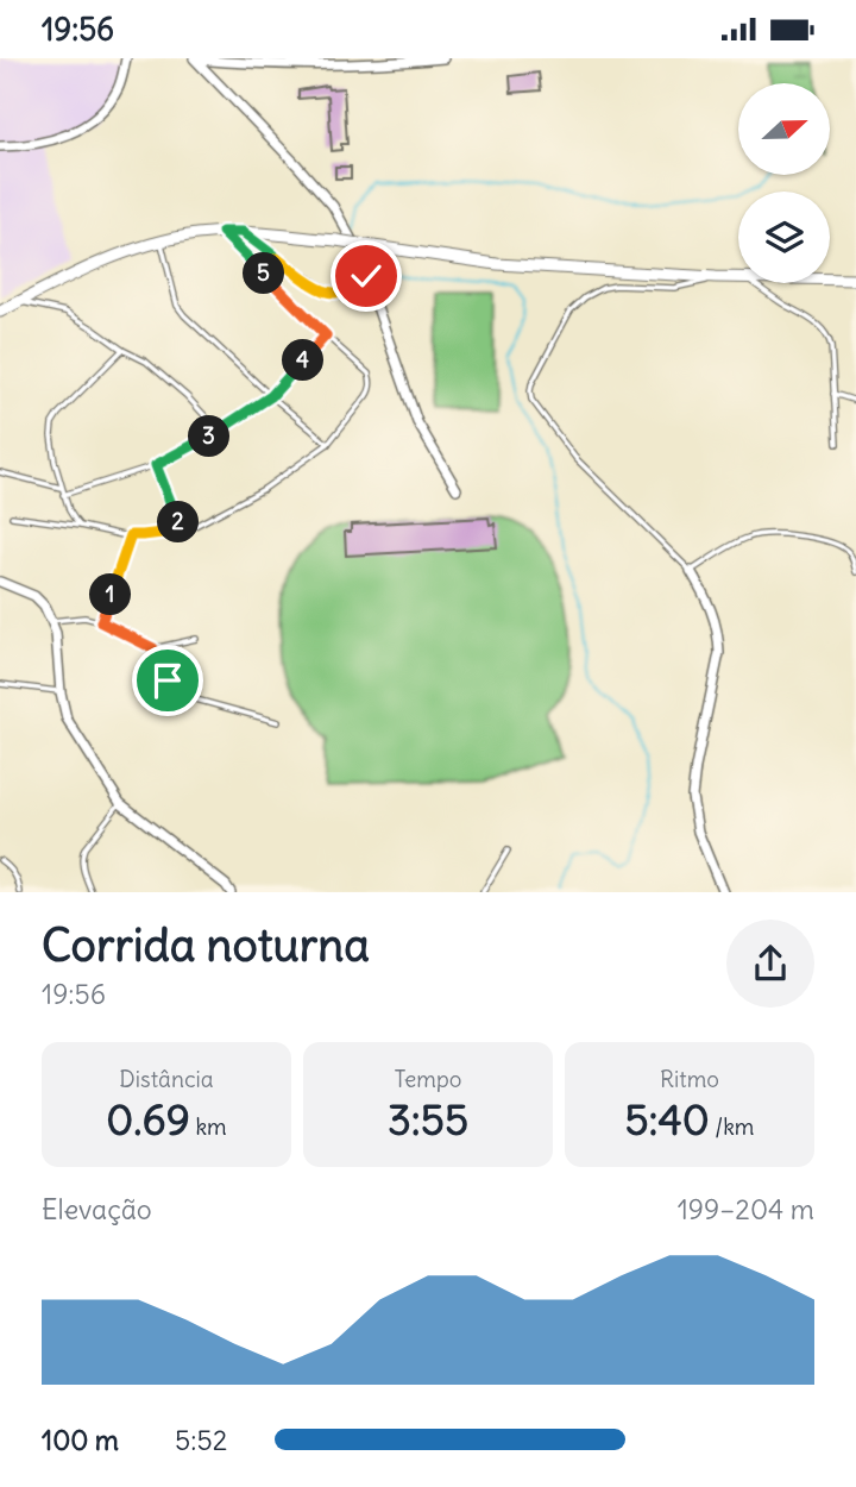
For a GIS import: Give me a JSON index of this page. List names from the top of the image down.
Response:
{
  "north": "right",
  "page": {
    "status": "19:56",
    "pins": [
      "5",
      "4",
      "3",
      "2",
      "1"
    ],
    "heading": ["Corrida noturna", "19:56"],
    "stats": [
      ["Distância", "0.69 km"],
      ["Tempo", "3:55"],
      ["Ritmo", "5:40 /km"]
    ],
    "chart": ["Elevação", "199–204 m"],
    "list": [
      {
        "name": "100 m",
        "note": "5:52"
      }
    ]
  }
}
